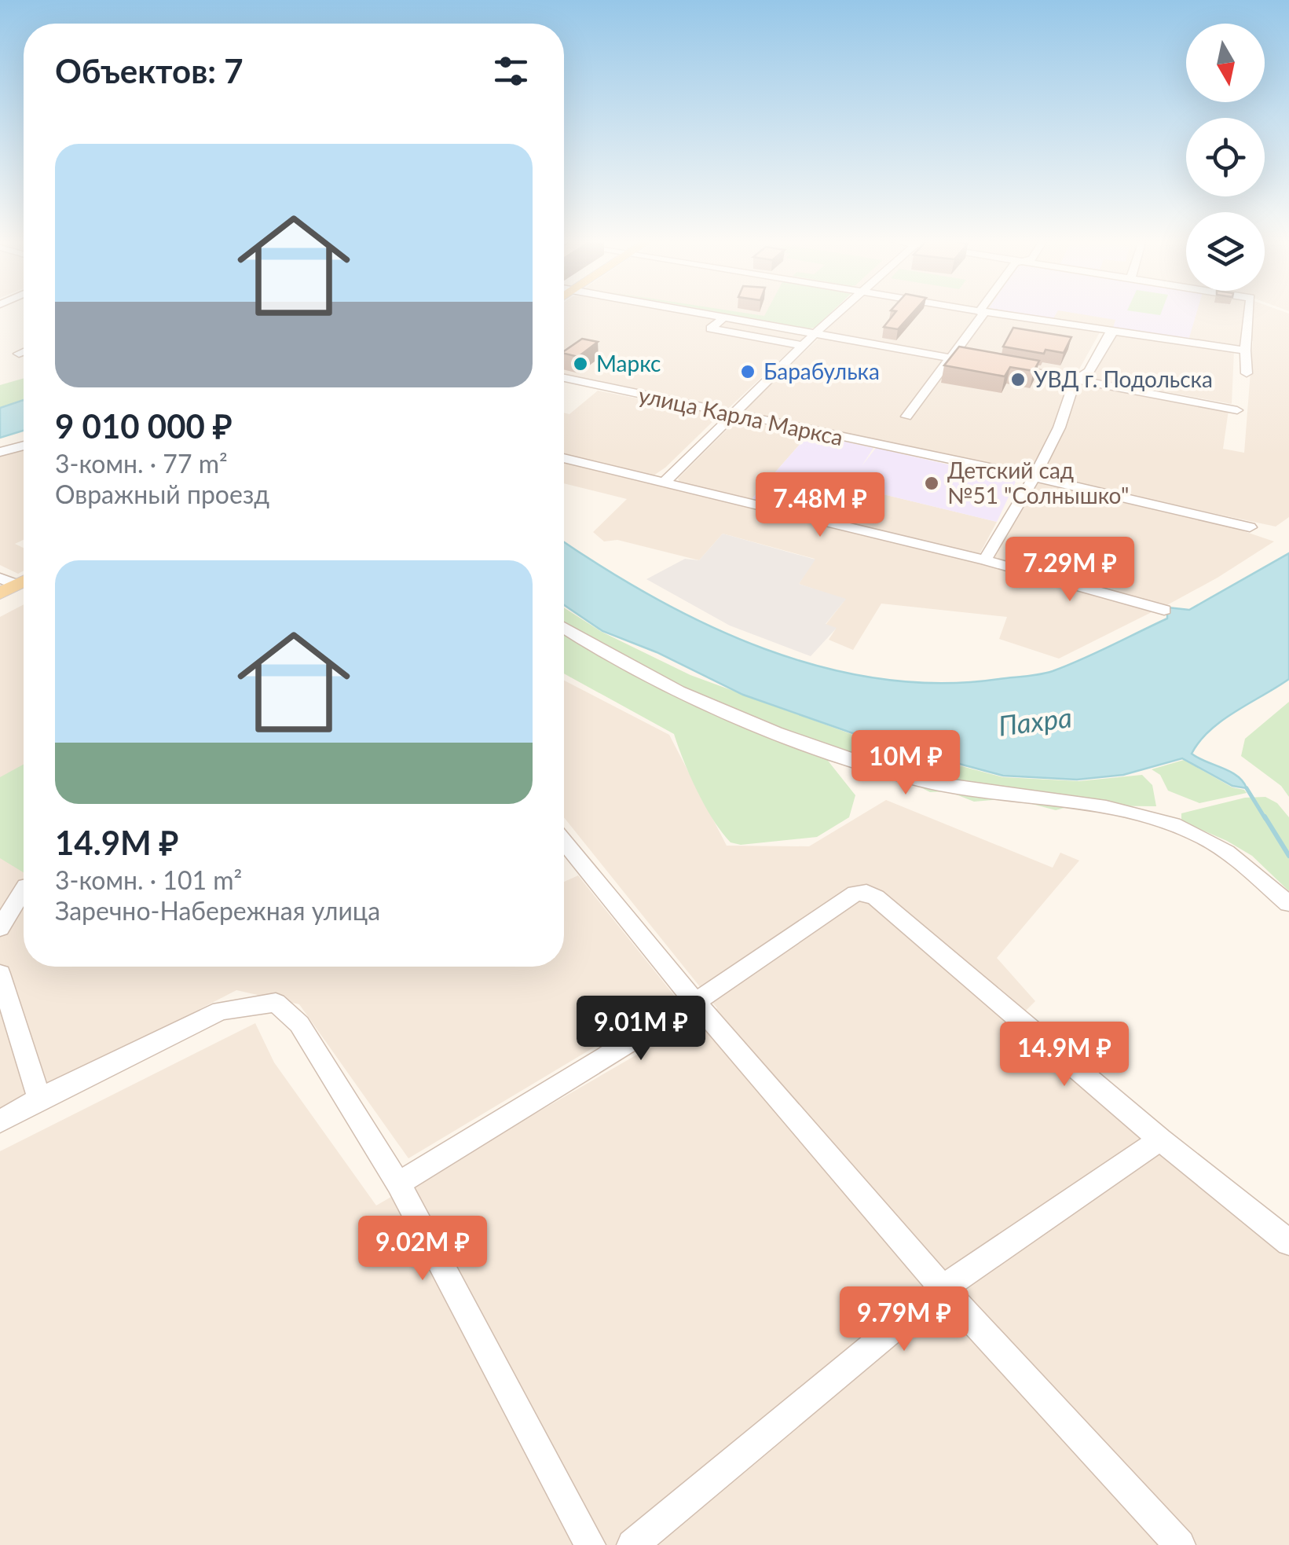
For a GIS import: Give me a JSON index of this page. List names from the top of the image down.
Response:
{
  "streets": {
    "street": ["улица Карла Маркса"]
  },
  "water": ["Пахра"],
  "places": [
    "Маркс",
    "Барабулька",
    "УВД г. Подольска",
    "Детский сад №51 \"Солнышко\""
  ],
  "north": "bottom",
  "page": {
    "heading": "Объектов: 7",
    "list": [
      {
        "name": "9 010 000 ₽",
        "note": "3-комн. · 77 m² · Овражный проезд"
      },
      {
        "name": "14.9M ₽",
        "note": "3-комн. · 101 m² · Заречно-Набережная улица"
      }
    ],
    "price": [
      "7.48M ₽",
      "7.29M ₽",
      "10M ₽",
      "9.01M ₽",
      "14.9M ₽",
      "9.02M ₽",
      "9.79M ₽"
    ]
  }
}
